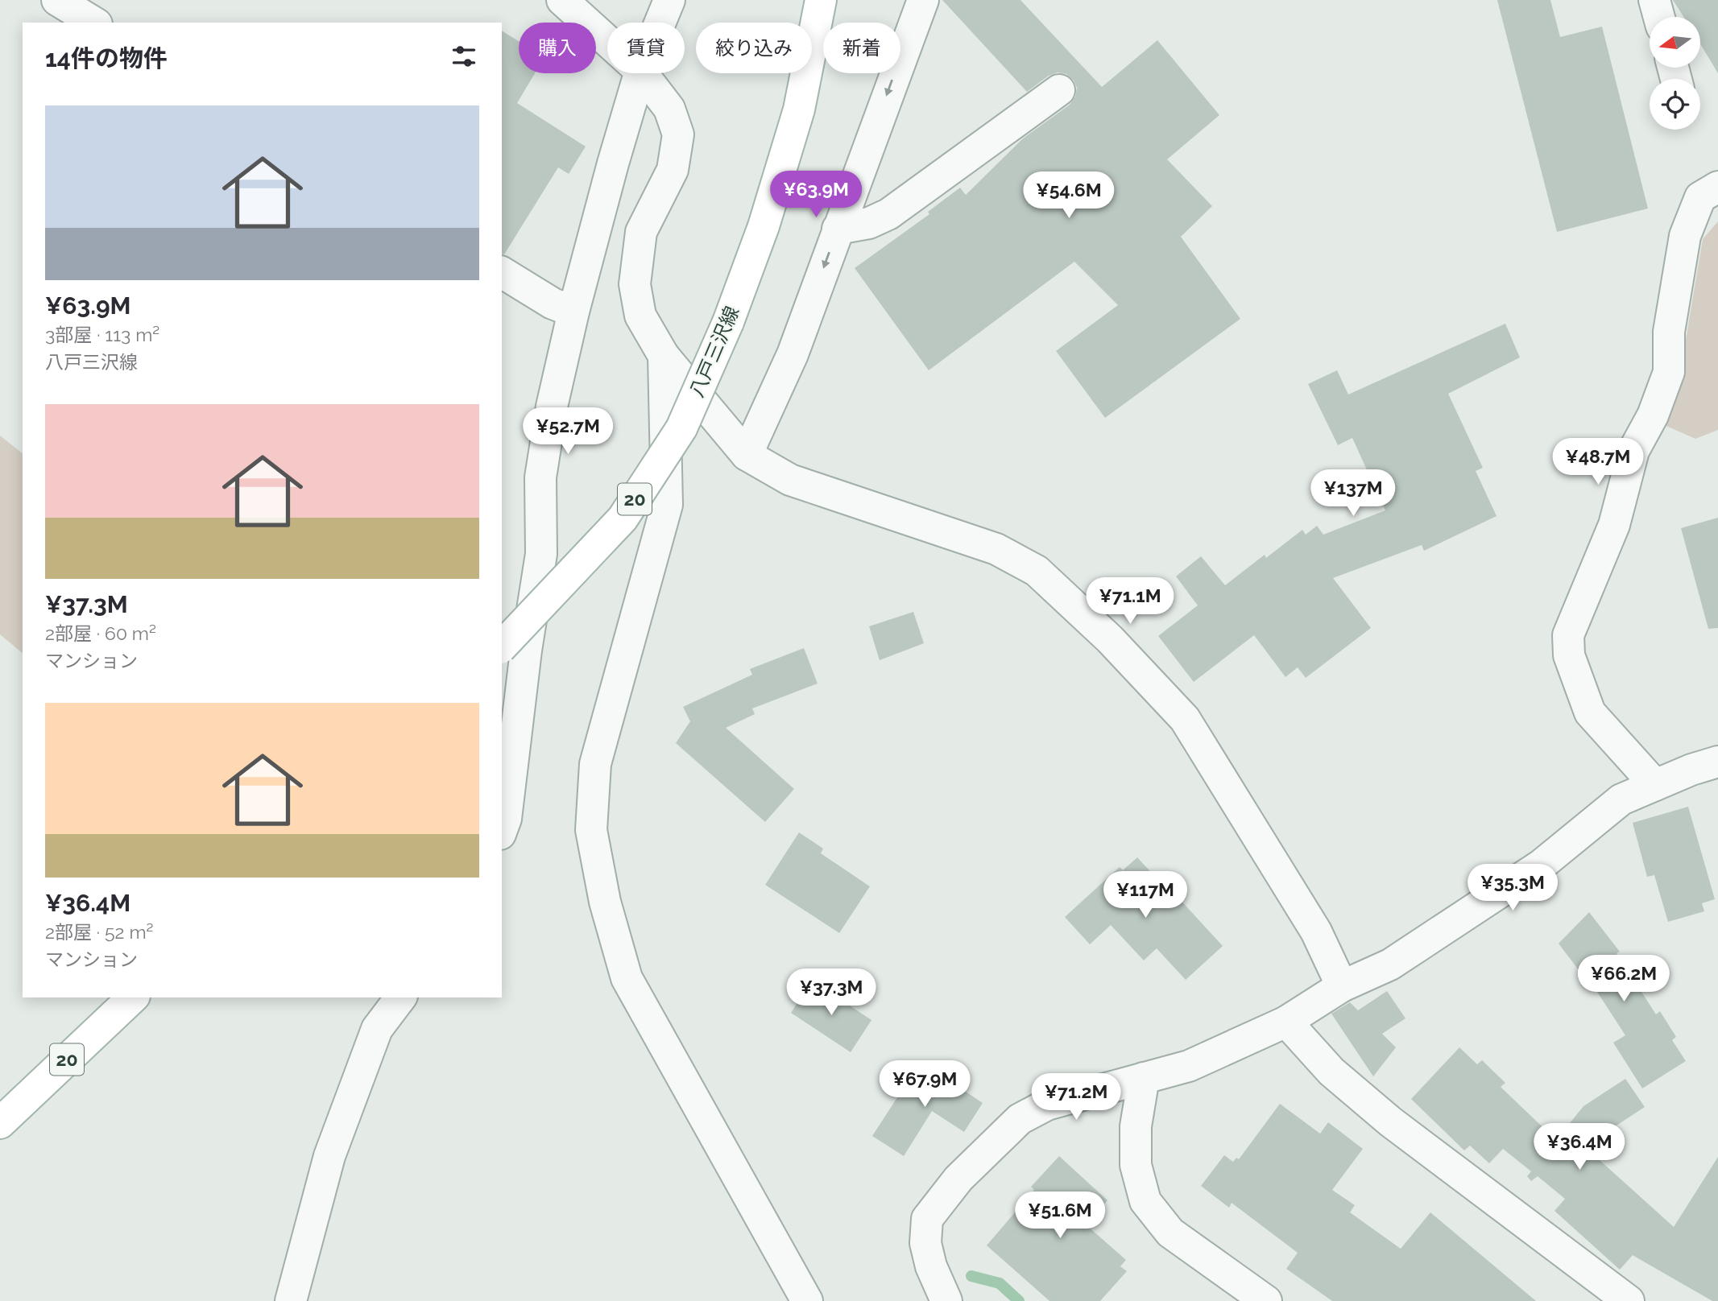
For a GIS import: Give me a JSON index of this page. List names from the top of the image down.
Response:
{
  "streets": {
    "main road": ["八戸三沢線", "20"]
  },
  "north": "left",
  "page": {
    "chip": [
      "購入",
      "賃貸",
      "絞り込み",
      "新着"
    ],
    "heading": "14件の物件",
    "list": [
      {
        "name": "¥63.9M",
        "note": "3部屋 · 113 m² · 八戸三沢線"
      },
      {
        "name": "¥37.3M",
        "note": "2部屋 · 60 m² · マンション"
      },
      {
        "name": "¥36.4M",
        "note": "2部屋 · 52 m² · マンション"
      }
    ],
    "price": [
      "¥63.9M",
      "¥54.6M",
      "¥52.7M",
      "¥48.7M",
      "¥137M",
      "¥71.1M",
      "¥35.3M",
      "¥117M",
      "¥66.2M",
      "¥37.3M",
      "¥67.9M",
      "¥71.2M",
      "¥36.4M",
      "¥51.6M"
    ]
  }
}
